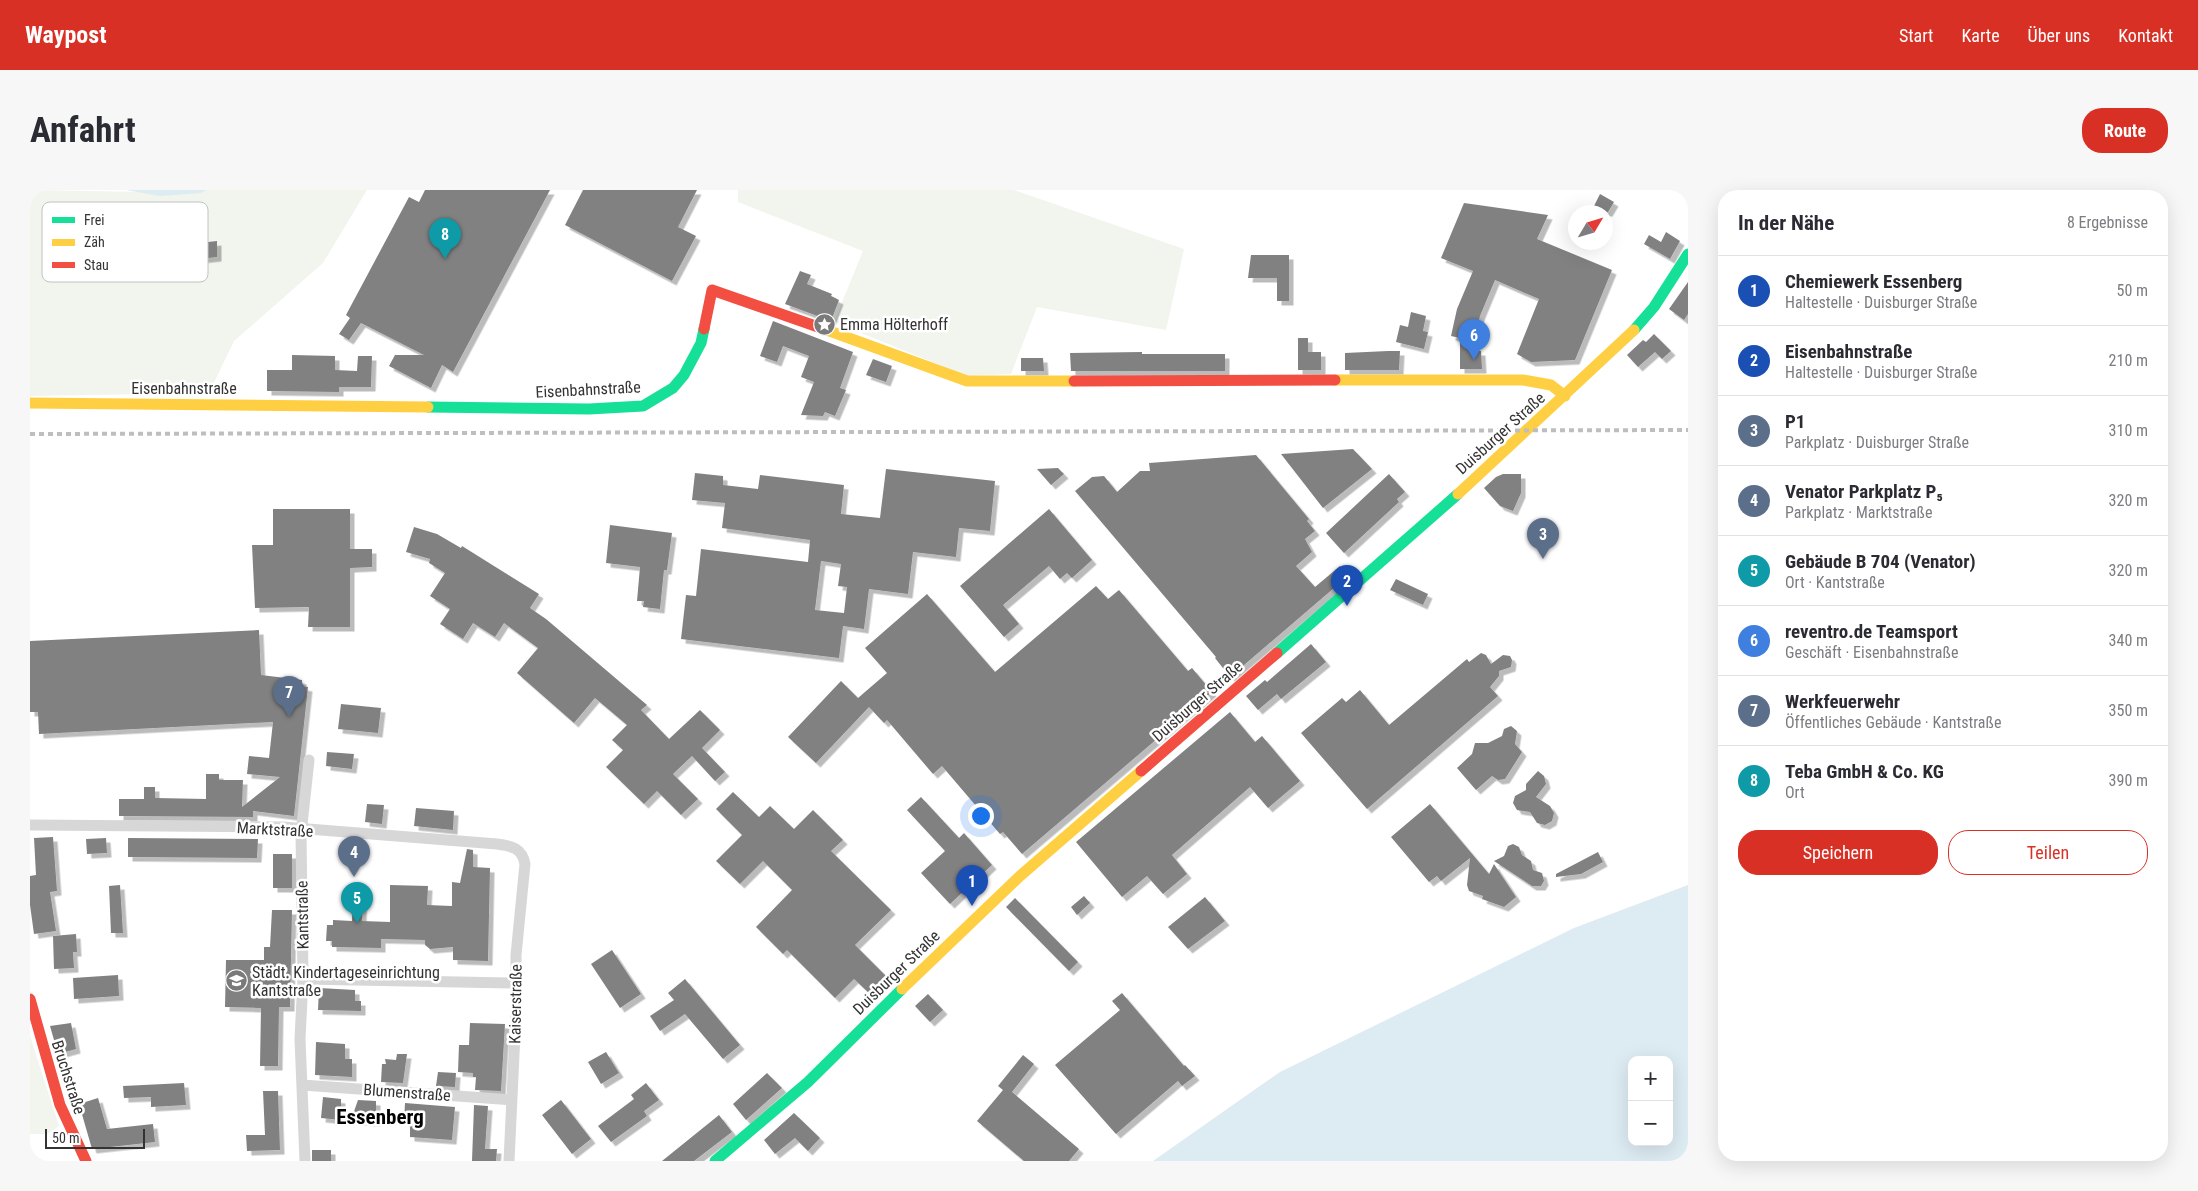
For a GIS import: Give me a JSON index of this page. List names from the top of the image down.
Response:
{
  "streets": {
    "street": [
      "Eisenbahnstraße",
      "Duisburger Straße",
      "Marktstraße",
      "Kantstraße",
      "Kaiserstraße",
      "Bruchstraße",
      "Blumenstraße"
    ]
  },
  "crossings": [
    ["Eisenbahnstraße", "Duisburger Straße"],
    ["Marktstraße", "Kantstraße"],
    ["Marktstraße", "Kaiserstraße"],
    ["Kantstraße", "Blumenstraße"],
    ["Kaiserstraße", "Blumenstraße"]
  ],
  "districts": ["Essenberg"],
  "places": {
    "place": ["Emma Hölterhoff"],
    "school or university": ["Städt. Kindertageseinrichtung Kantstraße"]
  },
  "legend": ["Frei", "Zäh", "Stau"],
  "scale_bar": "50 m",
  "north": "top right",
  "page": {
    "header": "Waypost",
    "nav": [
      "Start",
      "Karte",
      "Über uns",
      "Kontakt"
    ],
    "buttons": [
      "Route",
      ["Speichern", "Teilen"]
    ],
    "title": "Anfahrt",
    "heading": ["In der Nähe", "8 Ergebnisse"],
    "pins": [
      "8",
      "6",
      "3",
      "2",
      "7",
      "4",
      "1",
      "5"
    ],
    "list": [
      {
        "mark": "1",
        "name": "Chemiewerk Essenberg",
        "note": "Haltestelle · Duisburger Straße",
        "value": "50 m"
      },
      {
        "mark": "2",
        "name": "Eisenbahnstraße",
        "note": "Haltestelle · Duisburger Straße",
        "value": "210 m"
      },
      {
        "mark": "3",
        "name": "P1",
        "note": "Parkplatz · Duisburger Straße",
        "value": "310 m"
      },
      {
        "mark": "4",
        "name": "Venator Parkplatz P₅",
        "note": "Parkplatz · Marktstraße",
        "value": "320 m"
      },
      {
        "mark": "5",
        "name": "Gebäude B 704 (Venator)",
        "note": "Ort · Kantstraße",
        "value": "320 m"
      },
      {
        "mark": "6",
        "name": "reventro.de Teamsport",
        "note": "Geschäft · Eisenbahnstraße",
        "value": "340 m"
      },
      {
        "mark": "7",
        "name": "Werkfeuerwehr",
        "note": "Öffentliches Gebäude · Kantstraße",
        "value": "350 m"
      },
      {
        "mark": "8",
        "name": "Teba GmbH & Co. KG",
        "note": "Ort",
        "value": "390 m"
      }
    ],
    "map_buttons": ["+", "−"],
    "scale": "50 m"
  }
}
